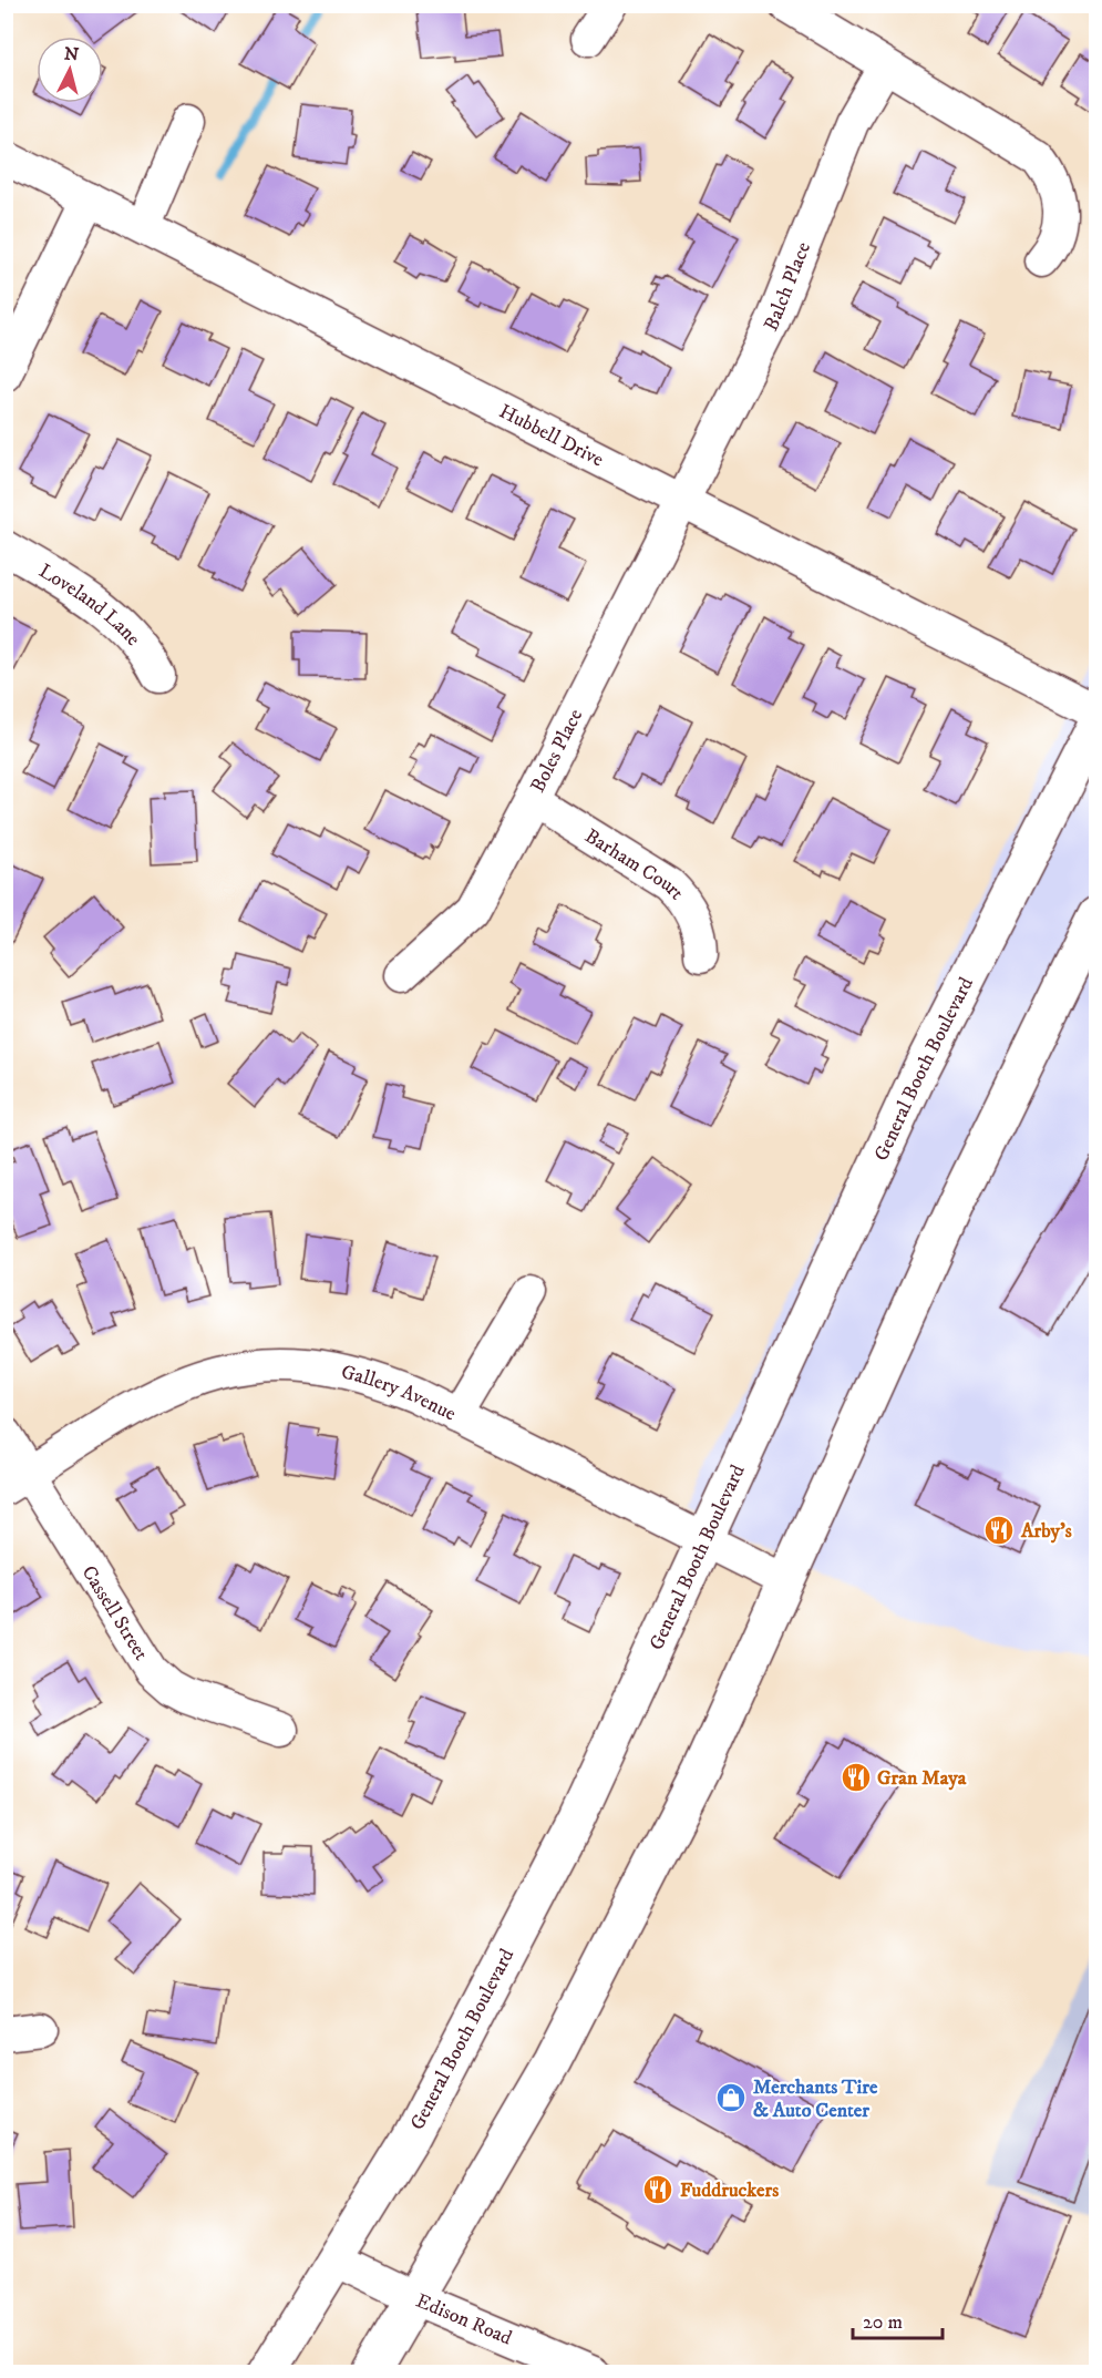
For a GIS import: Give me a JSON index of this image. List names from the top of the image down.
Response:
{
  "streets": {
    "highway": ["General Booth Boulevard"],
    "street": [
      "Balch Place",
      "Hubbell Drive",
      "Loveland Lane",
      "Boles Place",
      "Barham Court",
      "Gallery Avenue",
      "Cassell Street",
      "Edison Road"
    ]
  },
  "crossings": [
    ["Balch Place", "Hubbell Drive"],
    ["Balch Place", "Boles Place"],
    ["Hubbell Drive", "Boles Place"],
    ["Boles Place", "Barham Court"],
    ["General Booth Boulevard", "Gallery Avenue"],
    ["General Booth Boulevard", "Edison Road"],
    ["Gallery Avenue", "Cassell Street"]
  ],
  "places": {
    "restaurant": ["Arby's", "Gran Maya", "Fuddruckers"],
    "shop": ["Merchants Tire & Auto Center"]
  },
  "scale_bar": "20 m",
  "north": "top"
}
